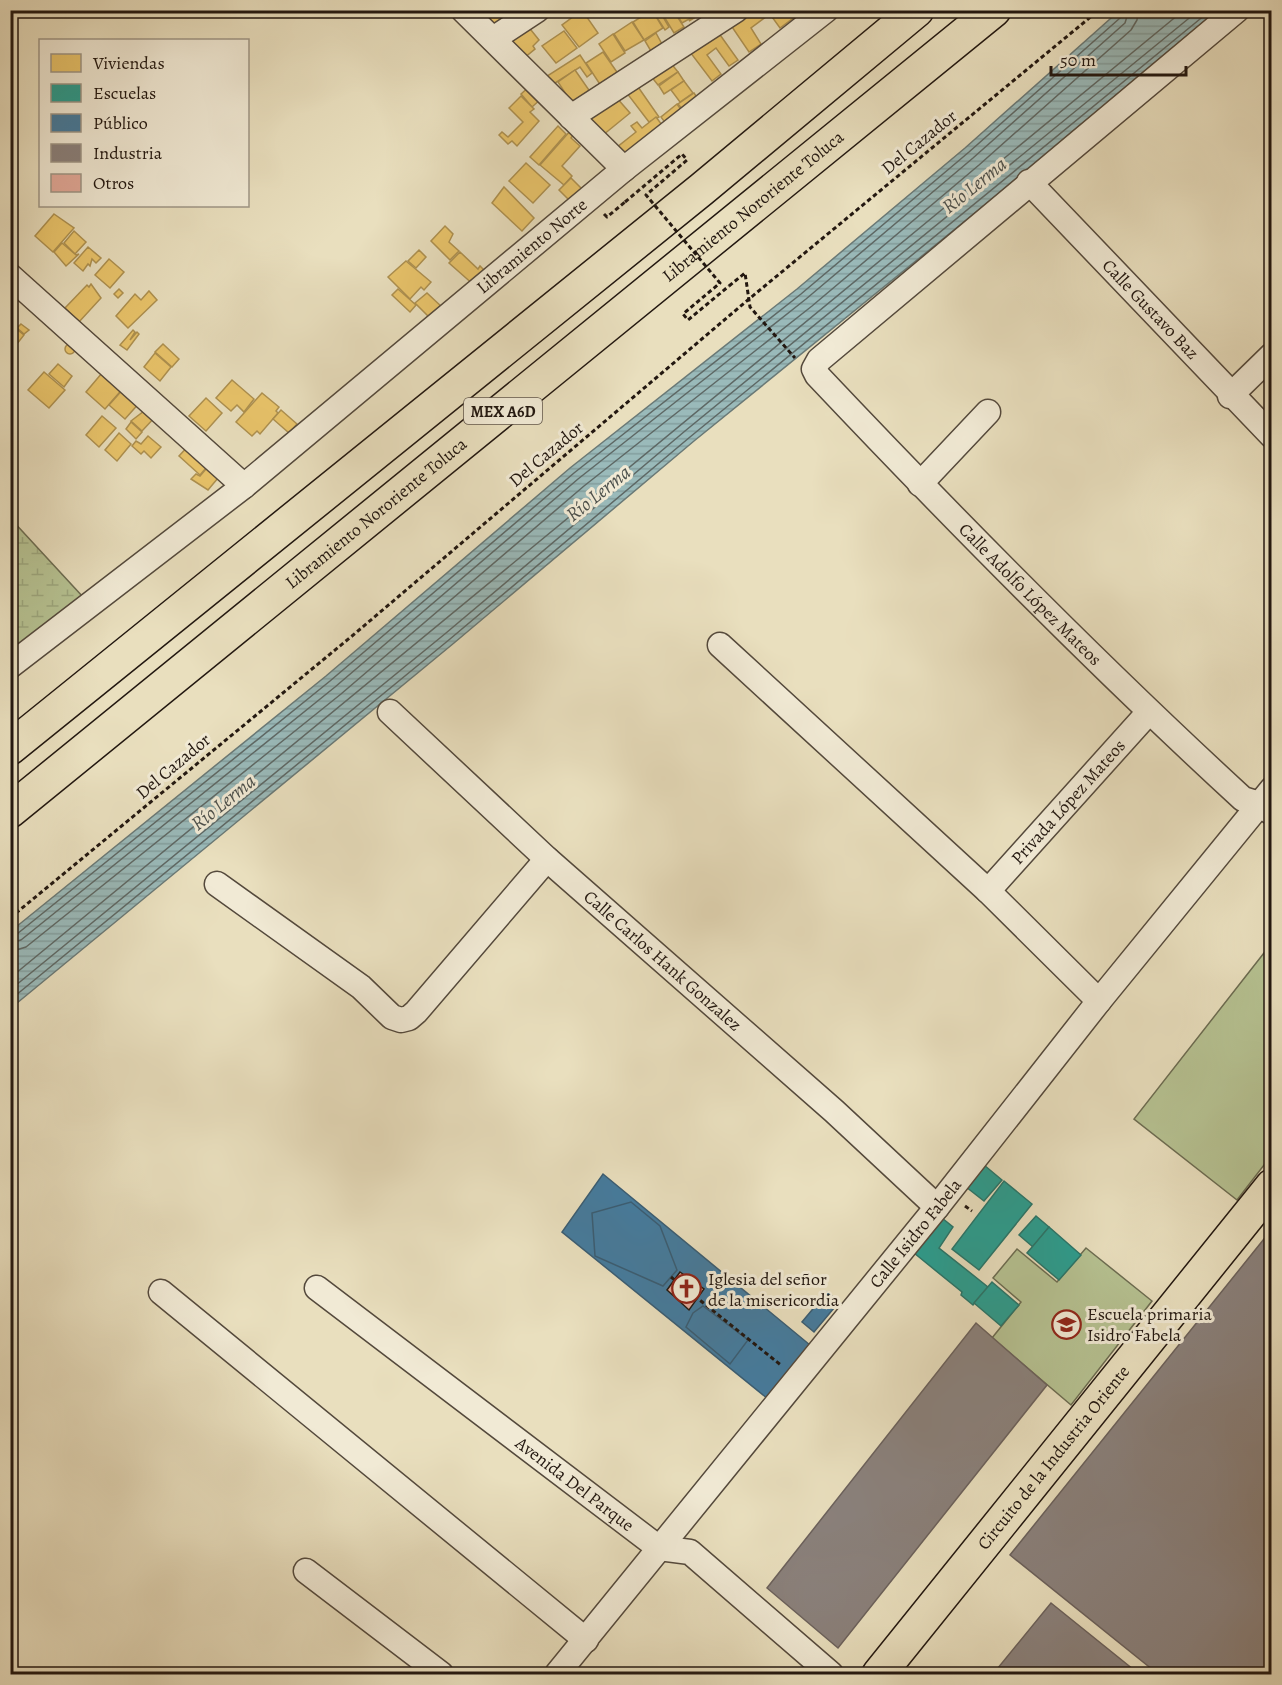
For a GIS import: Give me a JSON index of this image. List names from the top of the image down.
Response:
{
  "streets": {
    "highway": ["Libramiento Nororiente Toluca", "MEX A6D", "Circuito de la Industria Oriente"],
    "street": [
      "Libramiento Norte",
      "Calle Gustavo Baz",
      "Calle Adolfo López Mateos",
      "Privada López Mateos",
      "Calle Carlos Hank Gonzalez",
      "Calle Isidro Fabela",
      "Avenida Del Parque"
    ],
    "path": ["Del Cazador"]
  },
  "crossings": [
    ["Calle Adolfo López Mateos", "Privada López Mateos"],
    ["Calle Adolfo López Mateos", "Calle Isidro Fabela"],
    ["Calle Carlos Hank Gonzalez", "Calle Isidro Fabela"],
    ["Calle Isidro Fabela", "Avenida Del Parque"]
  ],
  "water": ["Río Lerma"],
  "places": {
    "church": ["Iglesia del señor de la misericordia"],
    "school or university": ["Escuela primaria Isidro Fabela"]
  },
  "legend": [
    "Viviendas",
    "Escuelas",
    "Público",
    "Industria",
    "Otros"
  ],
  "scale_bar": "50 m"
}
